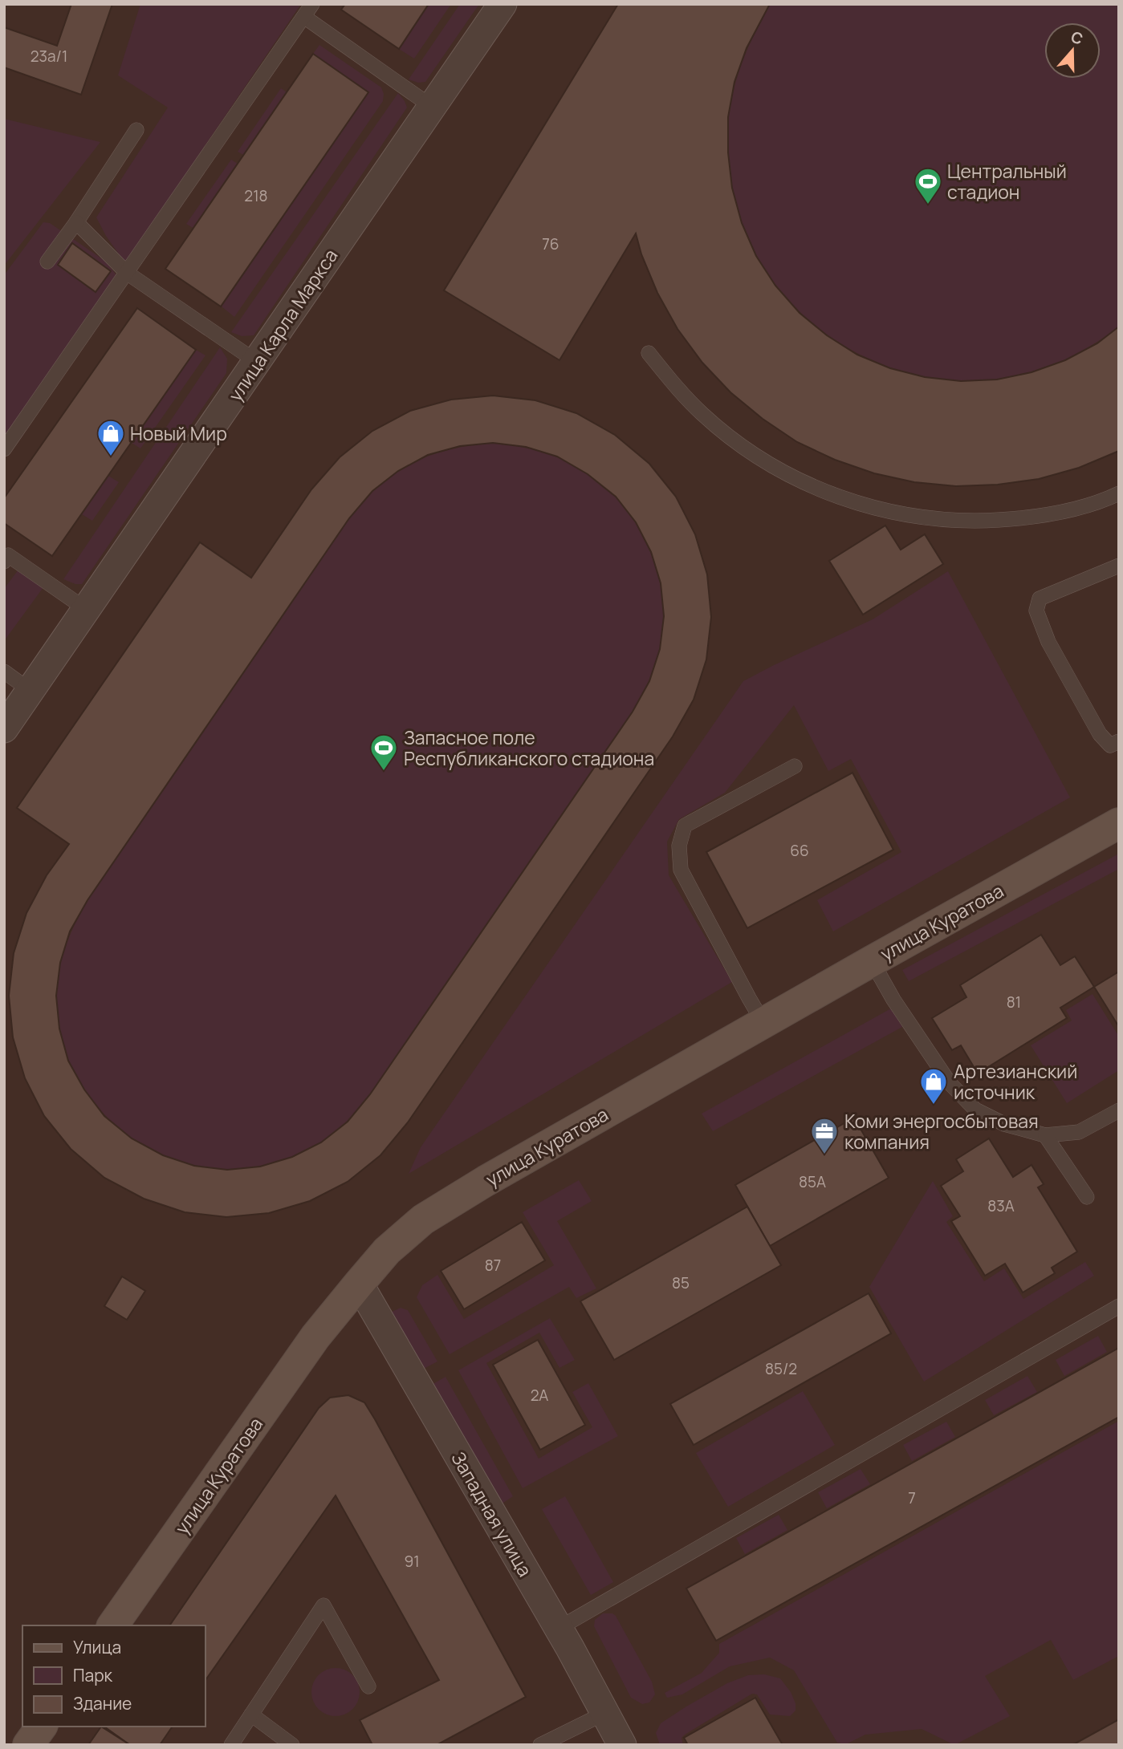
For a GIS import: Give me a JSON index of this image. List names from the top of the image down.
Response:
{
  "streets": {
    "street": ["улица Карла Маркса", "улица Куратова", "Западная улица"]
  },
  "crossings": [
    ["улица Куратова", "Западная улица"]
  ],
  "places": {
    "sports": ["Центральный стадион", "Запасное поле Республиканского стадиона"],
    "shop": ["Новый Мир", "Артезианский источник"],
    "office": ["Коми энергосбытовая компания"]
  },
  "house_numbers": [
    "23а/1",
    "218",
    "76",
    "66",
    "81",
    "85А",
    "83А",
    "87",
    "85",
    "85/2",
    "2А",
    "7",
    "91"
  ],
  "legend": ["Улица", "Парк", "Здание"],
  "north": "top"
}
